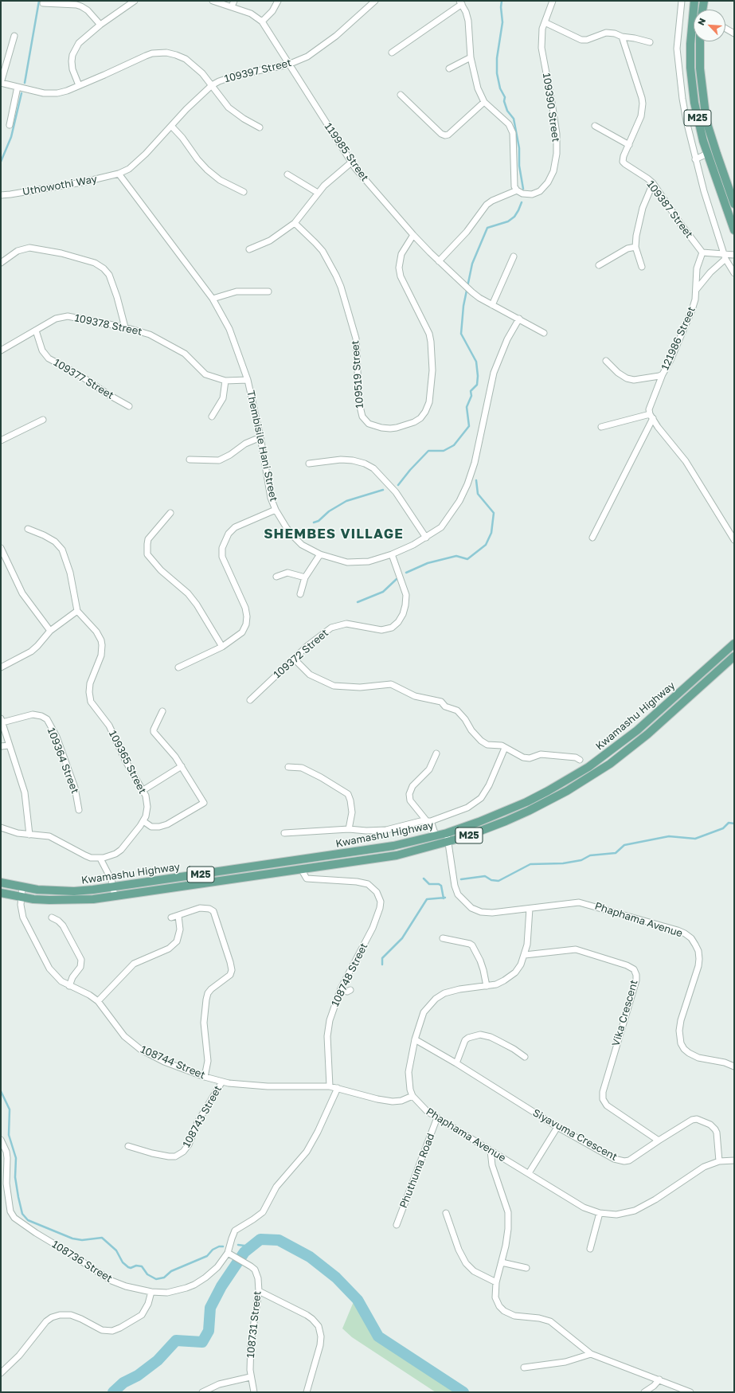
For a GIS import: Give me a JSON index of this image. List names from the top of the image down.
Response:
{
  "streets": {
    "main road": ["M25", "Kwamashu Highway"],
    "street": [
      "109397 Street",
      "109390 Street",
      "119985 Street",
      "Uthowothi Way",
      "109387 Street",
      "109378 Street",
      "121986 Street",
      "109519 Street",
      "109377 Street",
      "Thembisile Hani Street",
      "109372 Street",
      "109364 Street",
      "109365 Street",
      "Phaphama Avenue",
      "108748 Street",
      "Vika Crescent",
      "108744 Street",
      "108743 Street",
      "Siyavuma Crescent",
      "Phuthuma Road",
      "108736 Street",
      "108731 Street"
    ]
  },
  "crossings": [
    ["109397 Street", "119985 Street"],
    ["109397 Street", "Uthowothi Way"],
    ["109397 Street", "Thembisile Hani Street"],
    ["119985 Street", "109519 Street"],
    ["119985 Street", "Thembisile Hani Street"],
    ["Uthowothi Way", "Thembisile Hani Street"],
    ["109387 Street", "121986 Street"],
    ["109378 Street", "109377 Street"],
    ["109378 Street", "Thembisile Hani Street"],
    ["Thembisile Hani Street", "109372 Street"],
    ["Kwamashu Highway", "Phaphama Avenue"],
    ["Kwamashu Highway", "108748 Street"],
    ["Kwamashu Highway", "108744 Street"],
    ["Phaphama Avenue", "Vika Crescent"],
    ["Phaphama Avenue", "108744 Street"],
    ["Phaphama Avenue", "Siyavuma Crescent"],
    ["Phaphama Avenue", "Phuthuma Road"],
    ["108748 Street", "108744 Street"],
    ["Vika Crescent", "Siyavuma Crescent"],
    ["108744 Street", "108743 Street"],
    ["108744 Street", "108736 Street"],
    ["108736 Street", "108731 Street"]
  ],
  "districts": ["SHEMBES VILLAGE"],
  "north": "top left"
}
